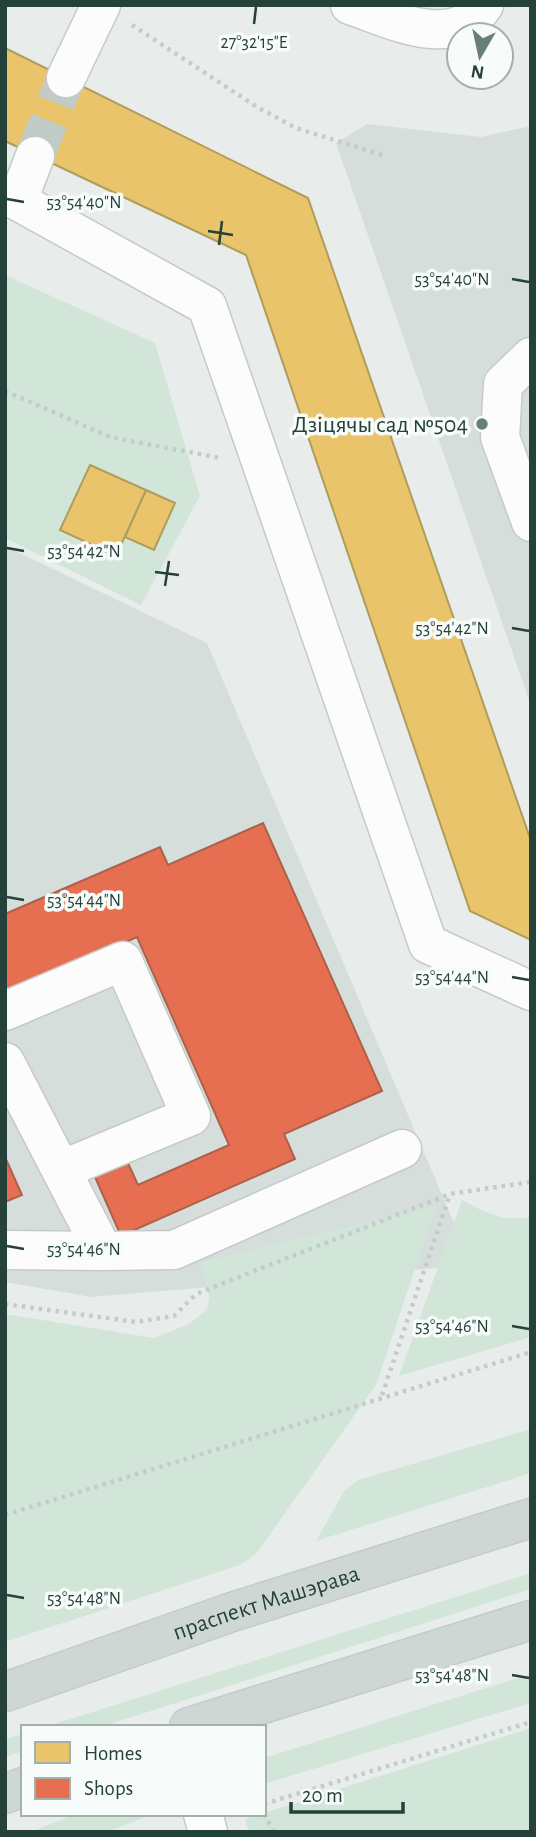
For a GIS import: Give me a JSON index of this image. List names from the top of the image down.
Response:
{
  "streets": {
    "main road": ["праспект Машэрава"]
  },
  "places": ["Дзіцячы сад №504"],
  "legend": ["Homes", "Shops"],
  "scale_bar": "20 m",
  "north": "bottom",
  "coordinates": [
    "27°32'15\"E",
    "53°54'40\"N",
    "53°54'42\"N",
    "53°54'44\"N",
    "53°54'46\"N",
    "53°54'48\"N"
  ]
}
